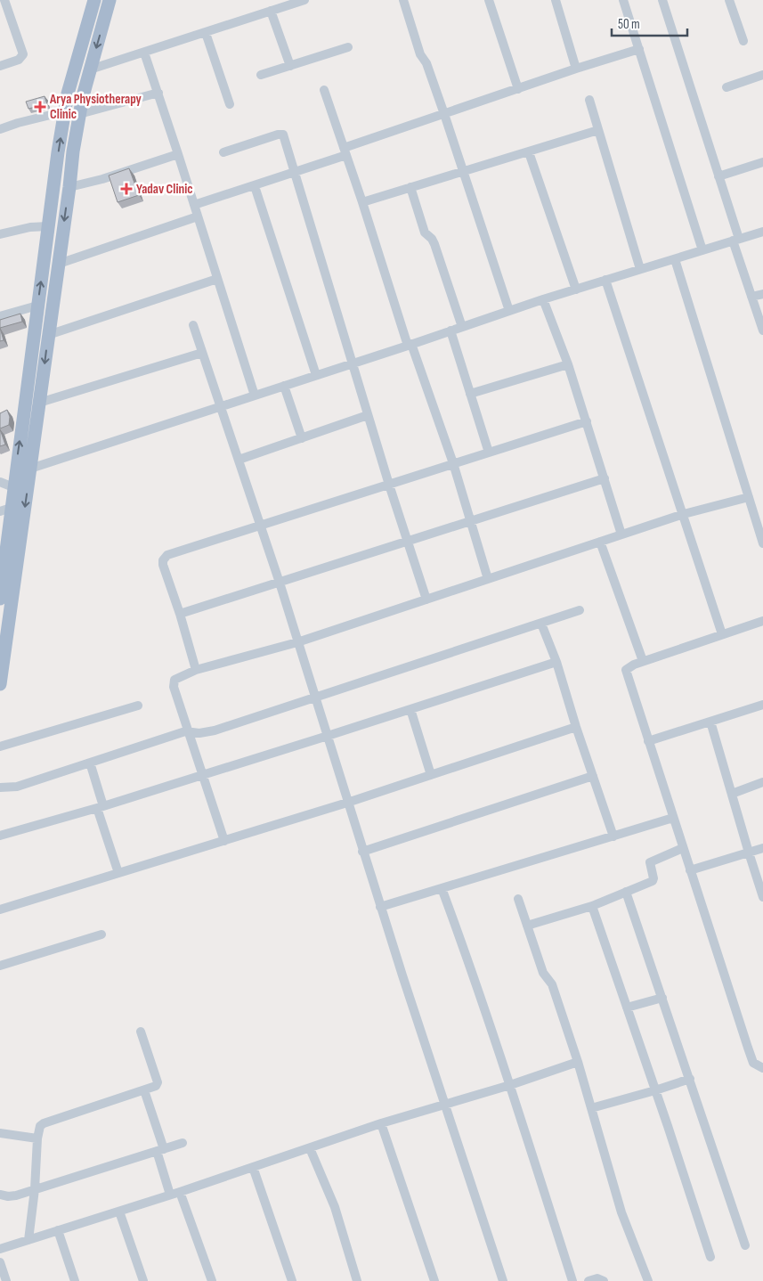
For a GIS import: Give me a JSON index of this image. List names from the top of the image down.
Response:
{
  "places": {
    "health": ["Arya Physiotherapy Clinic", "Yadav Clinic"]
  },
  "scale_bar": "50 m"
}
